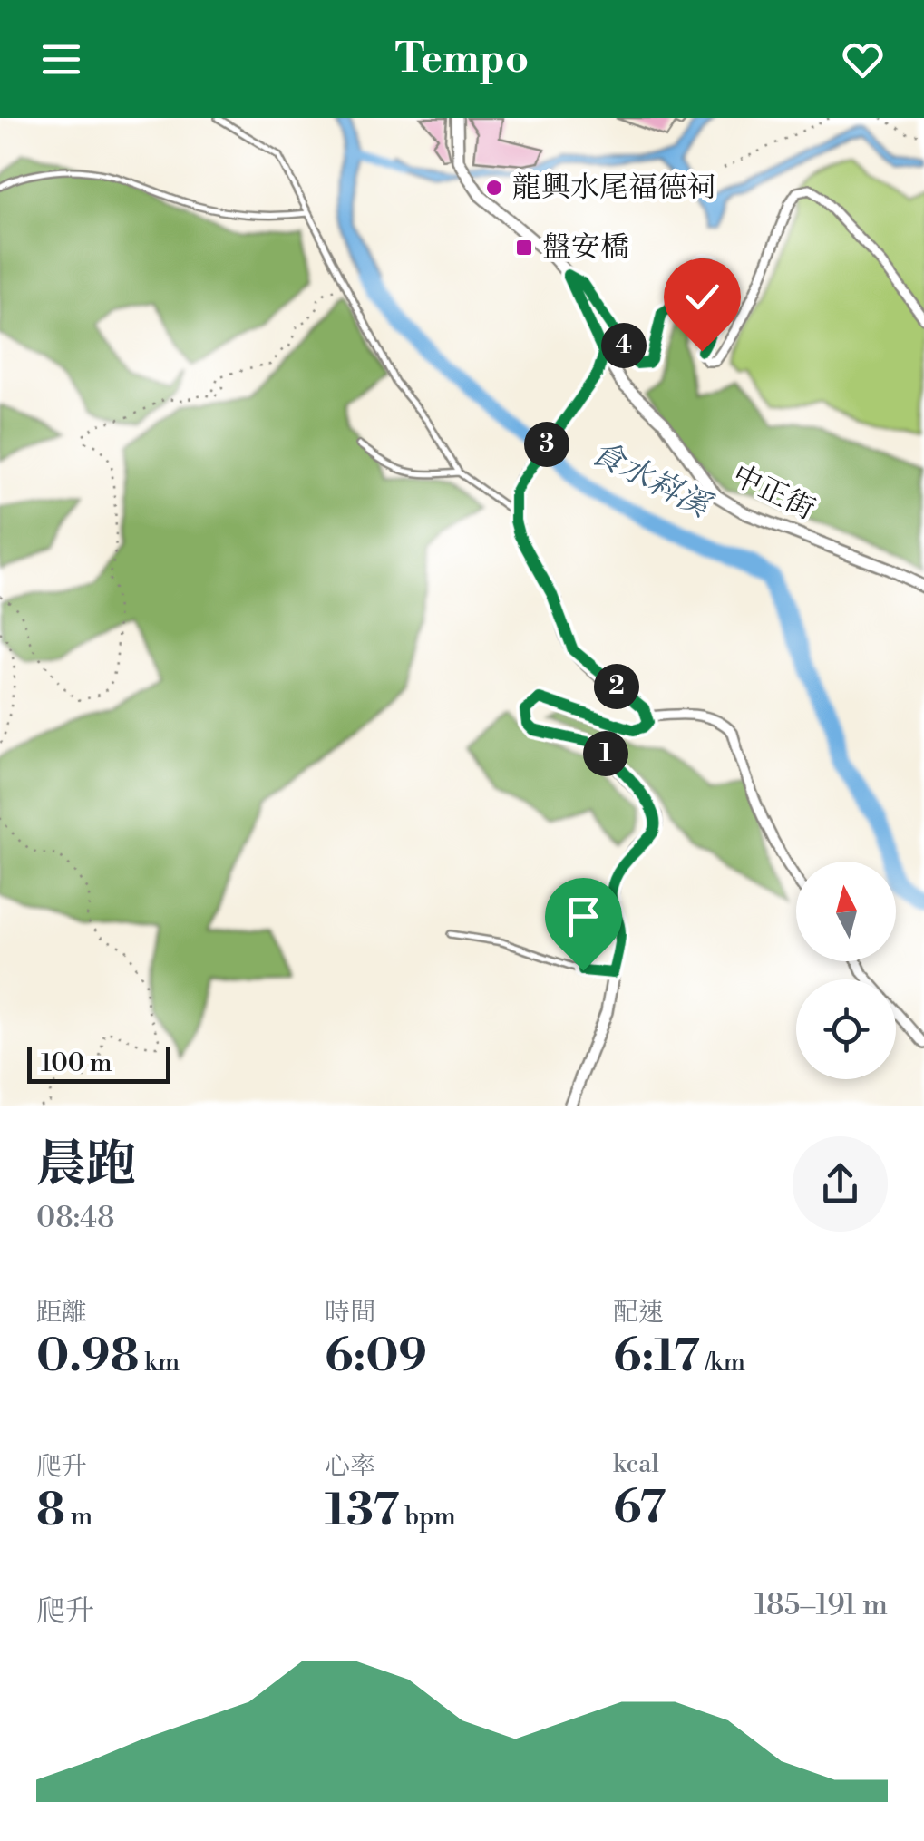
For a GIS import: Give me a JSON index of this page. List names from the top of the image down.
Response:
{
  "streets": {
    "street": ["中正街"]
  },
  "water": ["食水嵙溪"],
  "places": {
    "other": ["龍興水尾福德祠"],
    "transit": ["盤安橋"]
  },
  "scale_bar": "100 m",
  "north": "top",
  "page": {
    "header": "Tempo",
    "pins": [
      "4",
      "3",
      "2",
      "1"
    ],
    "scale": "100 m",
    "heading": ["晨跑", "08:48"],
    "stats": [
      ["距離", "0.98 km"],
      ["時間", "6:09"],
      ["配速", "6:17 /km"],
      ["爬升", "8 m"],
      ["心率", "137 bpm"],
      ["kcal", "67"]
    ],
    "chart": ["爬升", "185–191 m"]
  }
}
